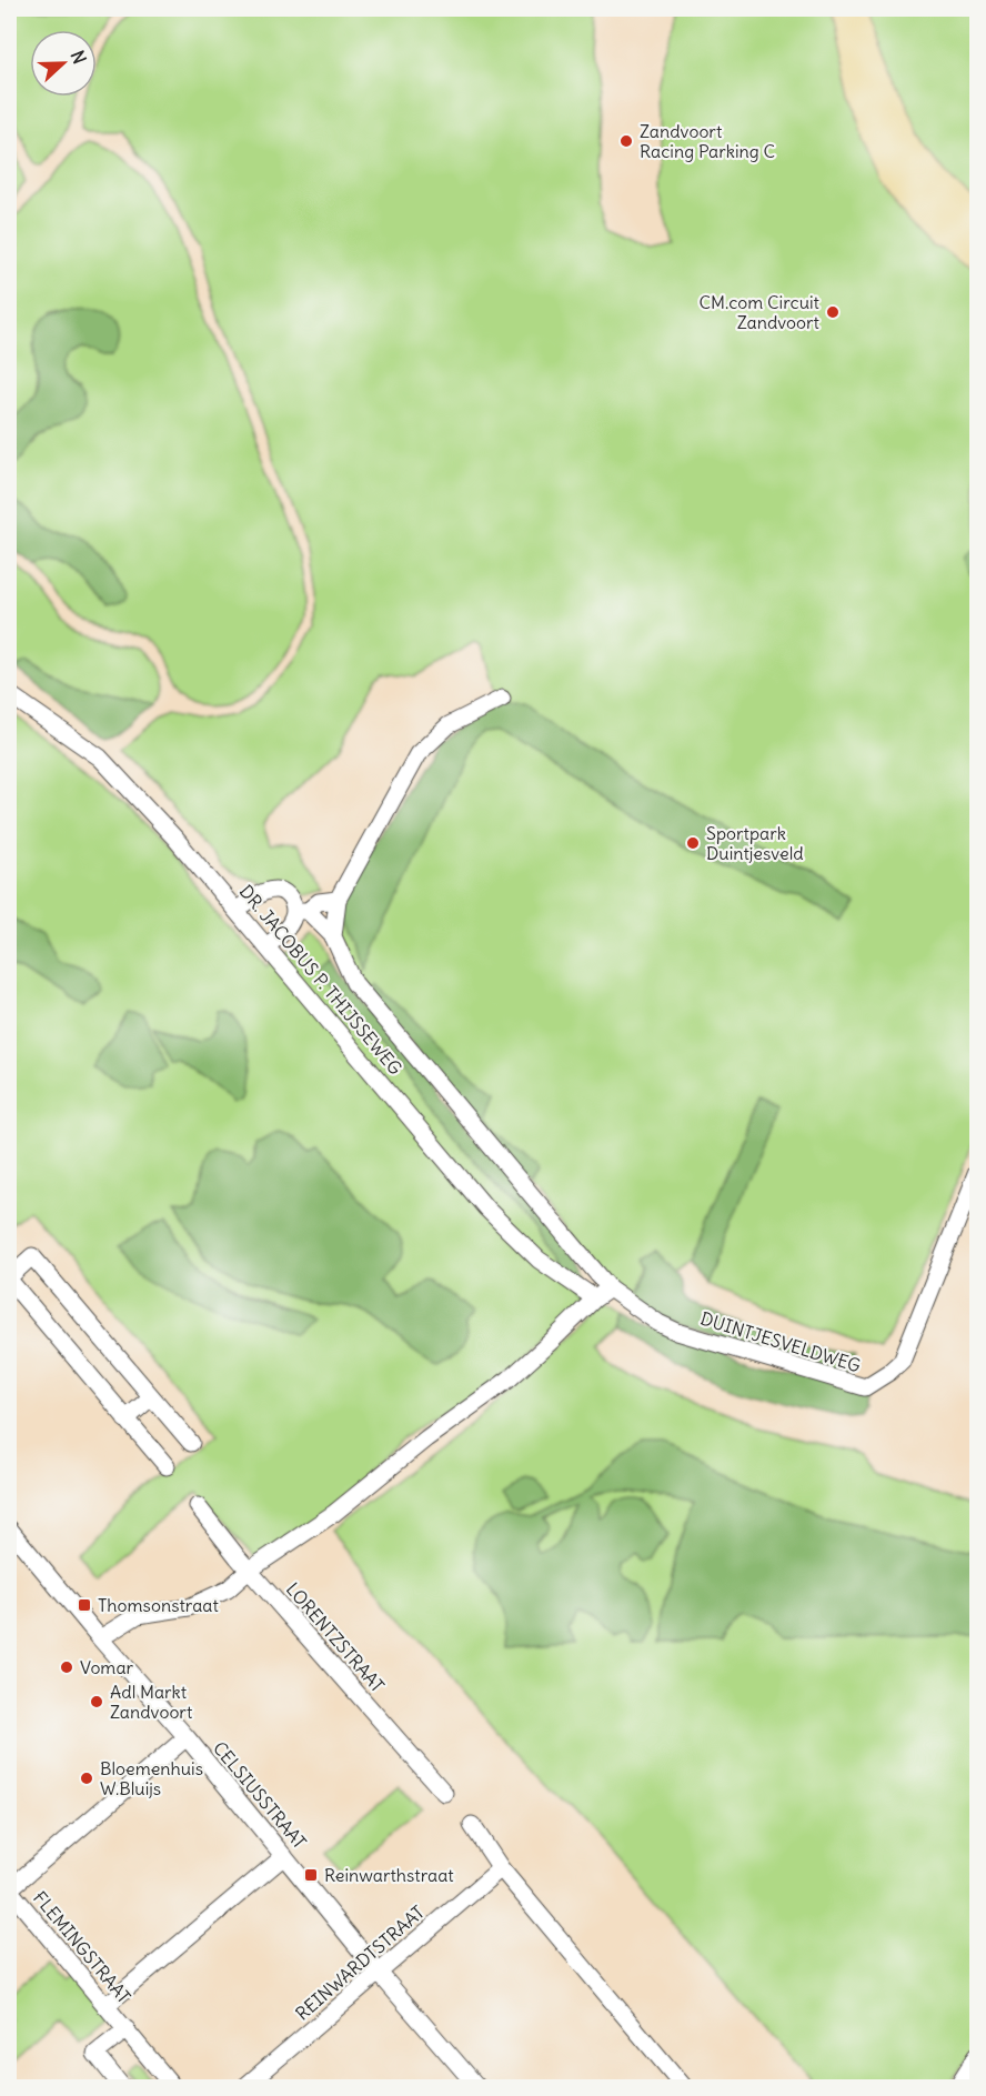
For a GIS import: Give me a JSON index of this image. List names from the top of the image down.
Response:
{
  "streets": {
    "street": [
      "DR. JACOBUS P. THIJSSEWEG",
      "DUINTJESVELDWEG",
      "LORENTZSTRAAT",
      "CELSIUSSTRAAT",
      "FLEMINGSTRAAT",
      "REINWARDTSTRAAT"
    ]
  },
  "crossings": [
    ["DR. JACOBUS P. THIJSSEWEG", "DUINTJESVELDWEG"],
    ["CELSIUSSTRAAT", "REINWARDTSTRAAT"]
  ],
  "places": {
    "other": [
      "Zandvoort Racing Parking C",
      "CM.com Circuit Zandvoort",
      "Sportpark Duintjesveld",
      "Vomar",
      "Adl Markt Zandvoort",
      "Bloemenhuis W.Bluijs"
    ],
    "transit": ["Thomsonstraat", "Reinwarthstraat"]
  },
  "north": "right"
}
